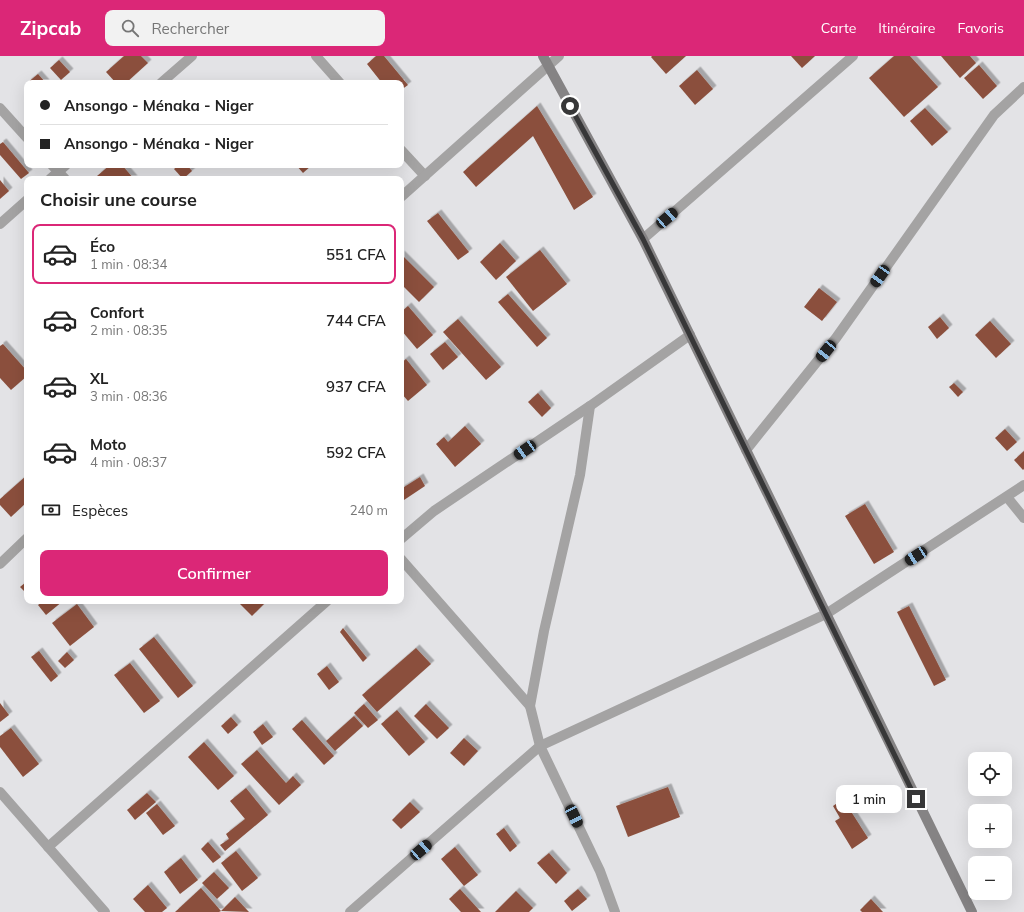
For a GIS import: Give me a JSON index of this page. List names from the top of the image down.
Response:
{
  "page": {
    "header": "Zipcab",
    "search": "Rechercher",
    "nav": ["Carte", "Itinéraire", "Favoris"],
    "banner": ["Ansongo - Ménaka - Niger", "Ansongo - Ménaka - Niger"],
    "heading": "Choisir une course",
    "list": [
      {
        "name": "Éco",
        "note": "1 min · 08:34",
        "value": "551 CFA"
      },
      {
        "name": "Confort",
        "note": "2 min · 08:35",
        "value": "744 CFA"
      },
      {
        "name": "XL",
        "note": "3 min · 08:36",
        "value": "937 CFA"
      },
      {
        "name": "Moto",
        "note": "4 min · 08:37",
        "value": "592 CFA"
      }
    ],
    "pay": ["Espèces", "240 m"],
    "buttons": "Confirmer",
    "map_buttons": ["+", "−"],
    "bubble": "1 min"
  }
}
